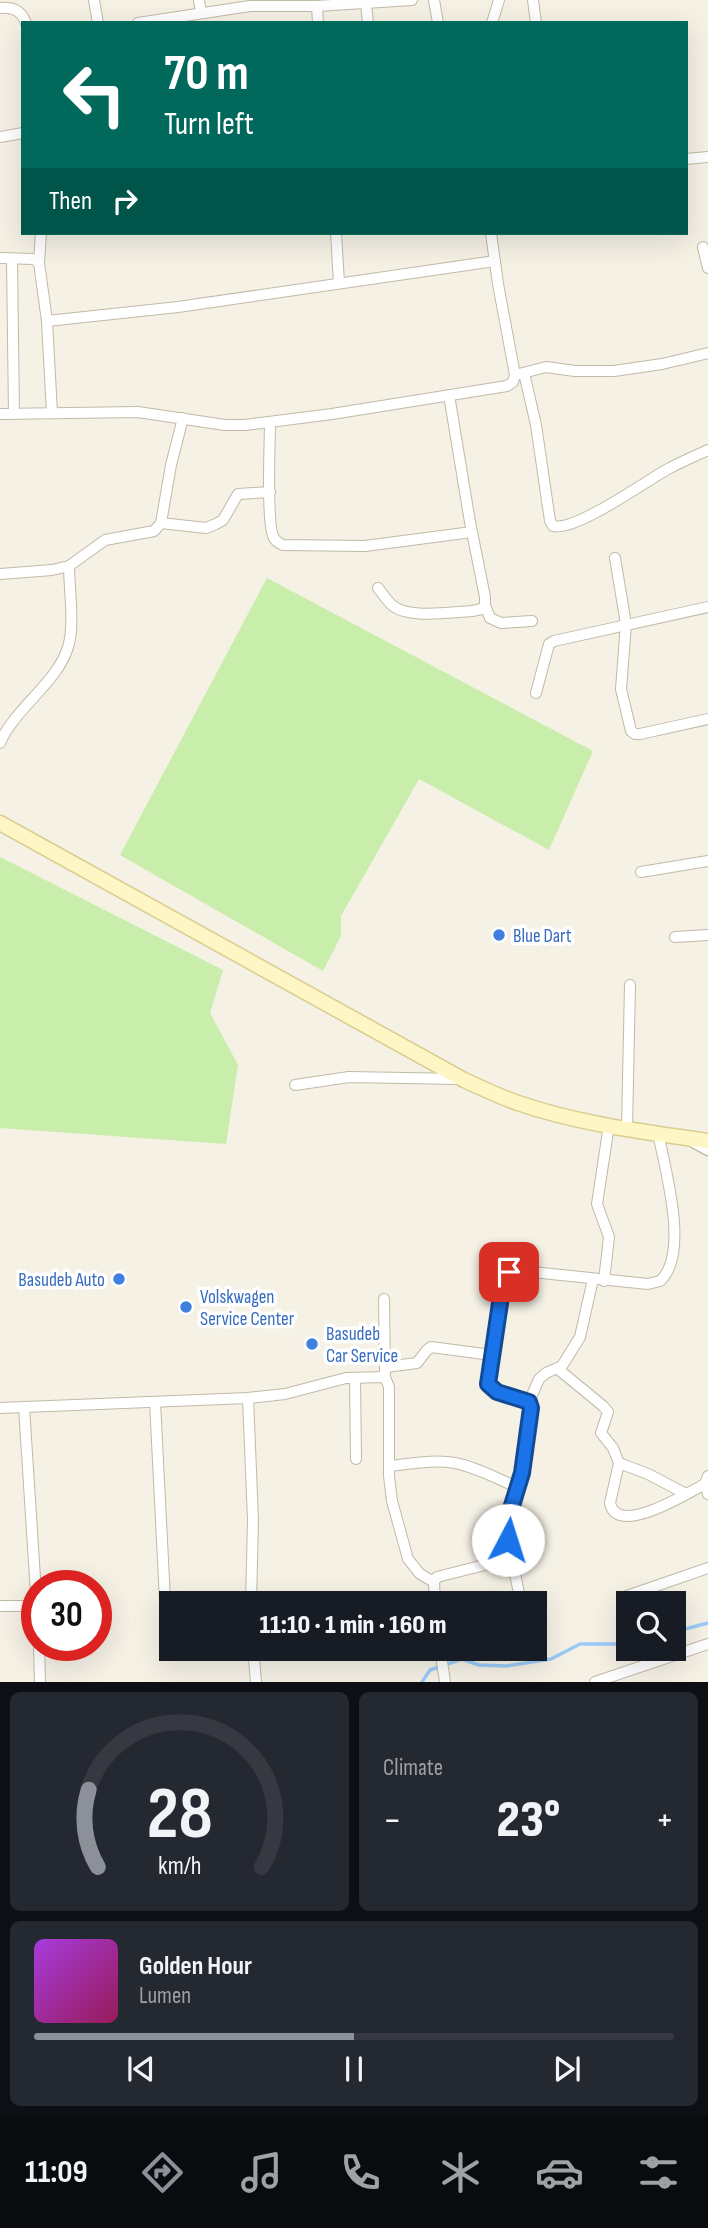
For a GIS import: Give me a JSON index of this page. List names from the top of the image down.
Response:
{
  "places": [
    "Blue Dart",
    "Basudeb Auto",
    "Volskwagen Service Center",
    "Basudeb Car Service"
  ],
  "page": {
    "turn": ["70 m", "Turn left"],
    "then": "Then",
    "limit": "30",
    "trip": "11:10 · 1 min · 160 m",
    "tile": "Climate",
    "heat": ["−", "23°", "+"],
    "song": ["Golden Hour", "Lumen"],
    "tabs": "11:09",
    "gauge": ["28", "km/h"]
  }
}
